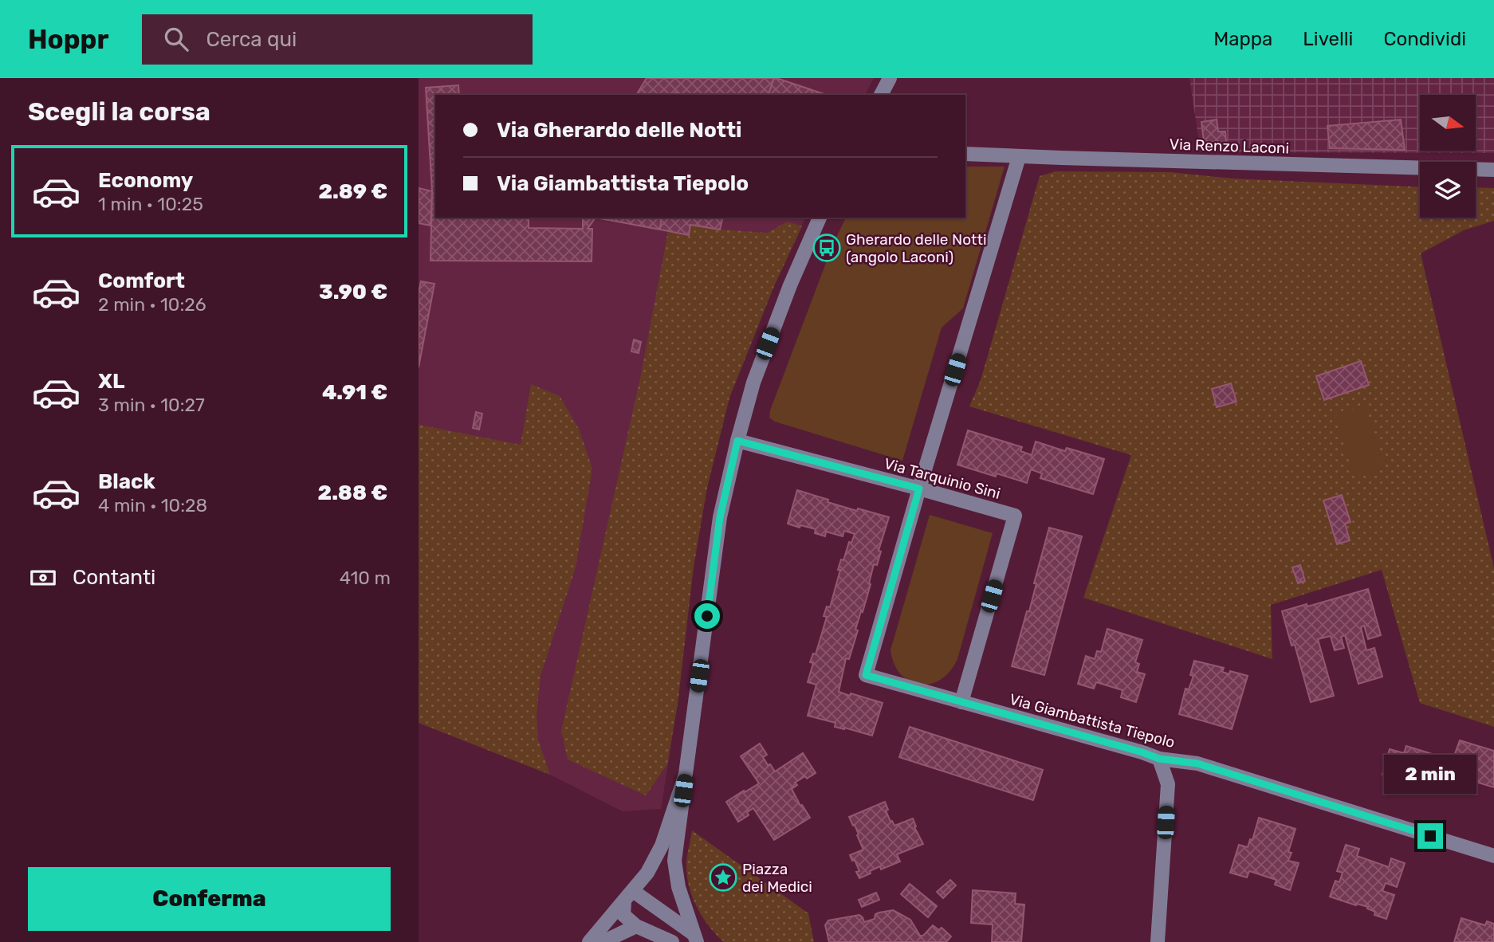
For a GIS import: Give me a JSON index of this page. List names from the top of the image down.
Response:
{
  "streets": {
    "street": ["Via Renzo Laconi", "Via Tarquinio Sini", "Via Giambattista Tiepolo"]
  },
  "crossings": [
    ["Via Tarquinio Sini", "Via Giambattista Tiepolo"]
  ],
  "places": {
    "bus stop": ["Gherardo delle Notti (angolo Laconi)"],
    "place": ["Piazza dei Medici"]
  },
  "north": "right",
  "page": {
    "header": "Hoppr",
    "search": "Cerca qui",
    "nav": ["Mappa", "Livelli", "Condividi"],
    "heading": "Scegli la corsa",
    "banner": ["Via Gherardo delle Notti", "Via Giambattista Tiepolo"],
    "list": [
      {
        "name": "Economy",
        "note": "1 min · 10:25",
        "value": "2.89 €"
      },
      {
        "name": "Comfort",
        "note": "2 min · 10:26",
        "value": "3.90 €"
      },
      {
        "name": "XL",
        "note": "3 min · 10:27",
        "value": "4.91 €"
      },
      {
        "name": "Black",
        "note": "4 min · 10:28",
        "value": "2.88 €"
      }
    ],
    "pay": ["Contanti", "410 m"],
    "bubble": "2 min",
    "buttons": "Conferma"
  }
}
